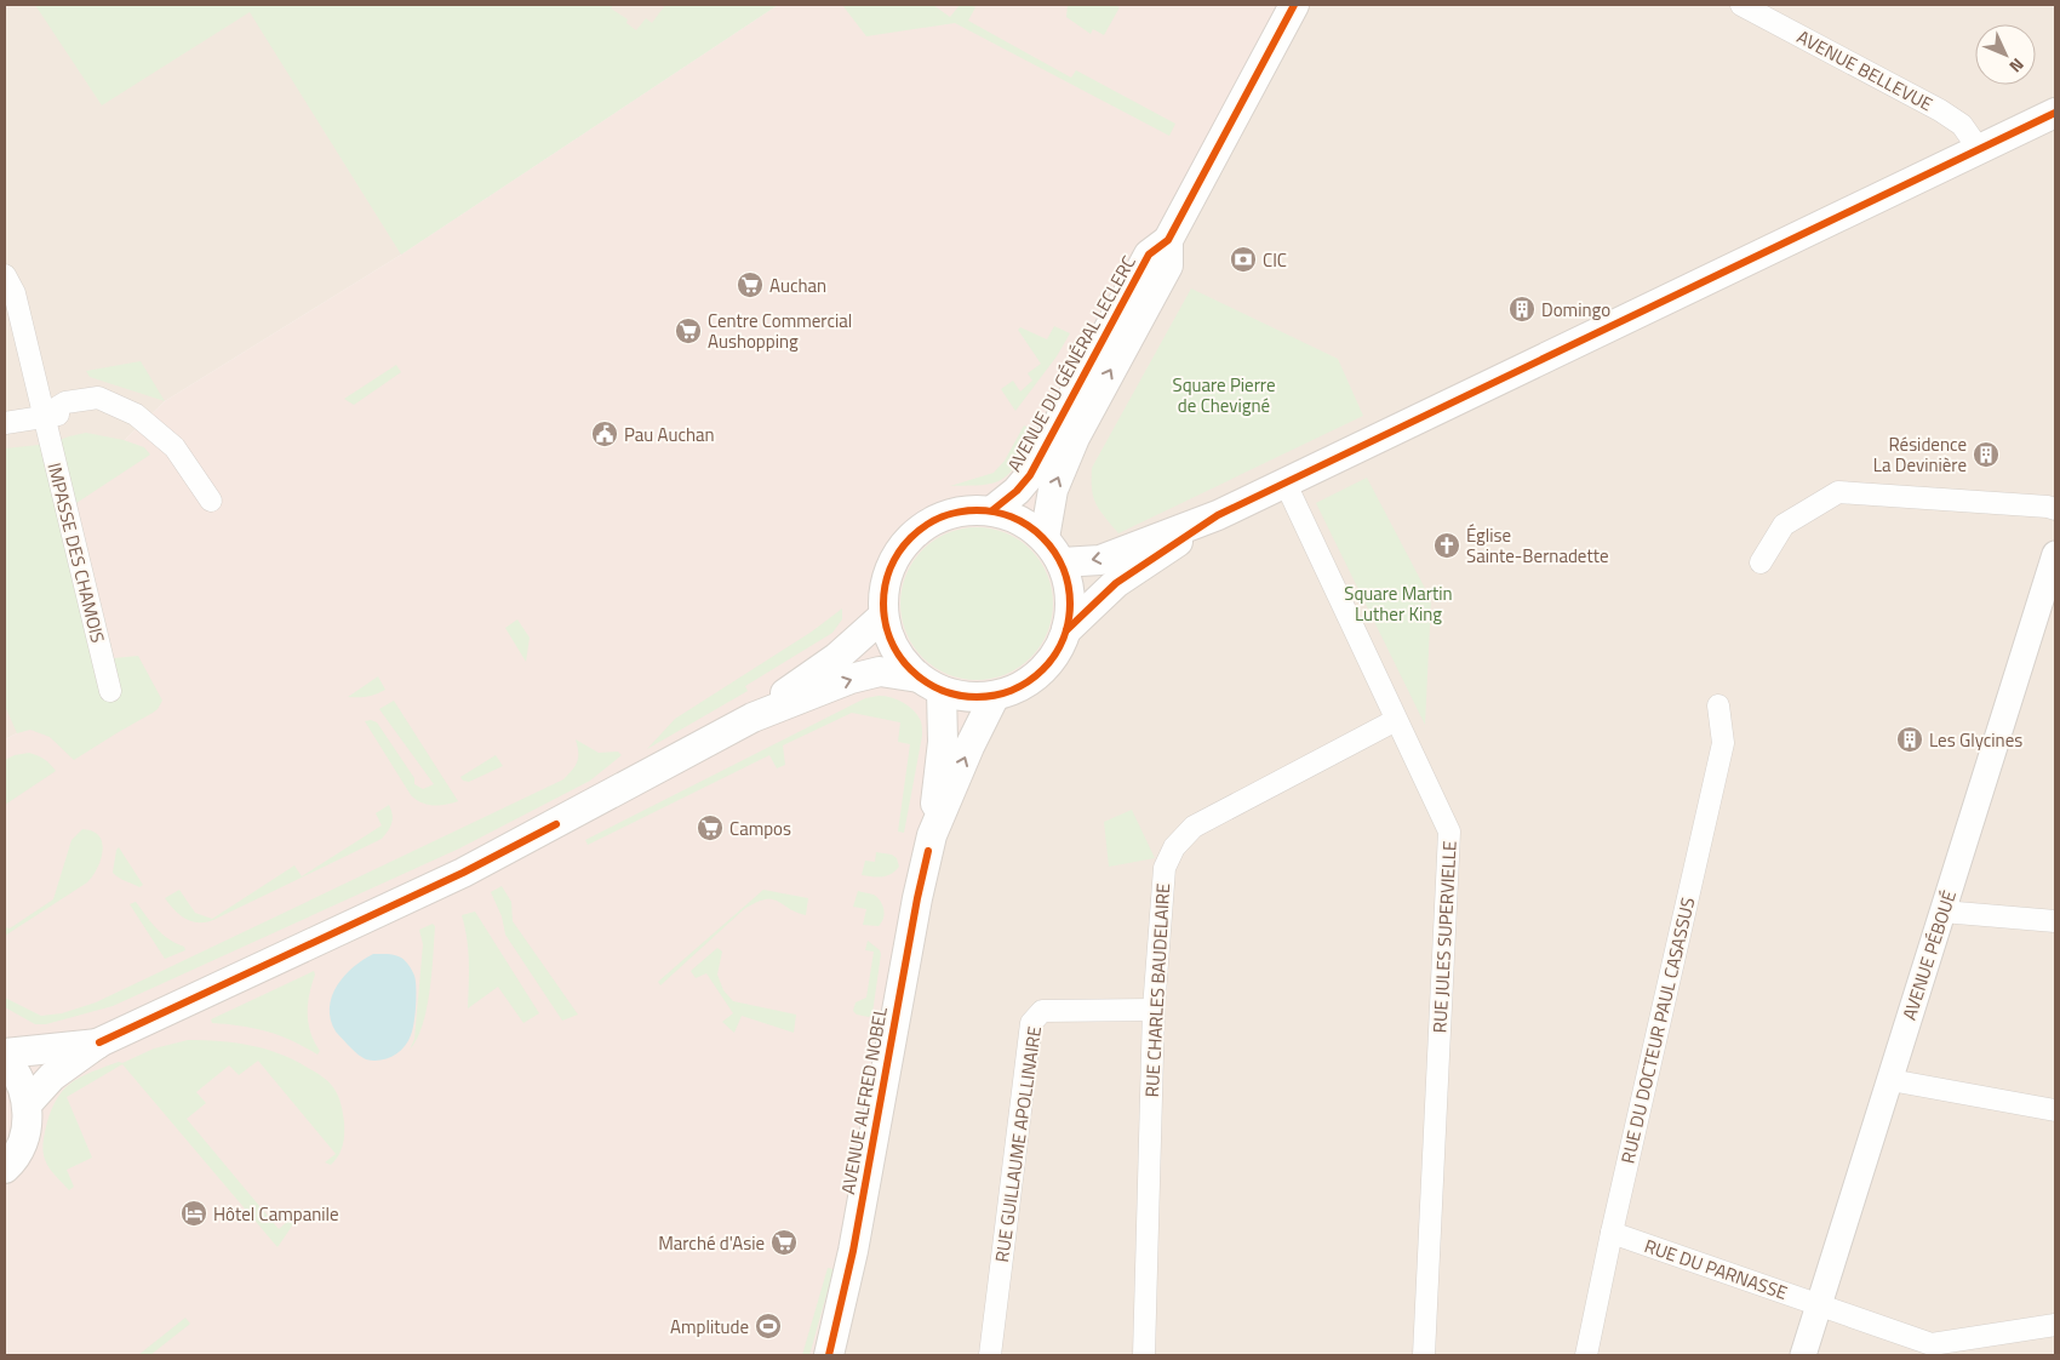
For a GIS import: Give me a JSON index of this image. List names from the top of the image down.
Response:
{
  "streets": {
    "main road": ["AVENUE DU GÉNÉRAL LECLERC", "AVENUE ALFRED NOBEL"],
    "street": [
      "AVENUE BELLEVUE",
      "IMPASSE DES CHAMOIS",
      "RUE JULES SUPERVIELLE",
      "AVENUE PÉBOUÉ",
      "RUE CHARLES BAUDELAIRE",
      "RUE DU DOCTEUR PAUL CASASSUS",
      "RUE GUILLAUME APOLLINAIRE",
      "RUE DU PARNASSE"
    ]
  },
  "crossings": [
    ["AVENUE DU GÉNÉRAL LECLERC", "AVENUE ALFRED NOBEL"],
    ["RUE JULES SUPERVIELLE", "RUE CHARLES BAUDELAIRE"],
    ["AVENUE PÉBOUÉ", "RUE DU PARNASSE"],
    ["RUE CHARLES BAUDELAIRE", "RUE GUILLAUME APOLLINAIRE"],
    ["RUE DU DOCTEUR PAUL CASASSUS", "RUE DU PARNASSE"]
  ],
  "parks": ["Square Pierre de Chevigné", "Square Martin Luther King"],
  "places": {
    "bank": ["CIC"],
    "supermarket": [
      "Auchan",
      "Centre Commercial Aushopping",
      "Campos",
      "Marché d'Asie"
    ],
    "building": ["Domingo", "Résidence La Devinière", "Les Glycines"],
    "public building": ["Pau Auchan"],
    "church": ["Église Sainte-Bernadette"],
    "hotel": ["Hôtel Campanile"],
    "sports": ["Amplitude"]
  },
  "north": "bottom right"
}
